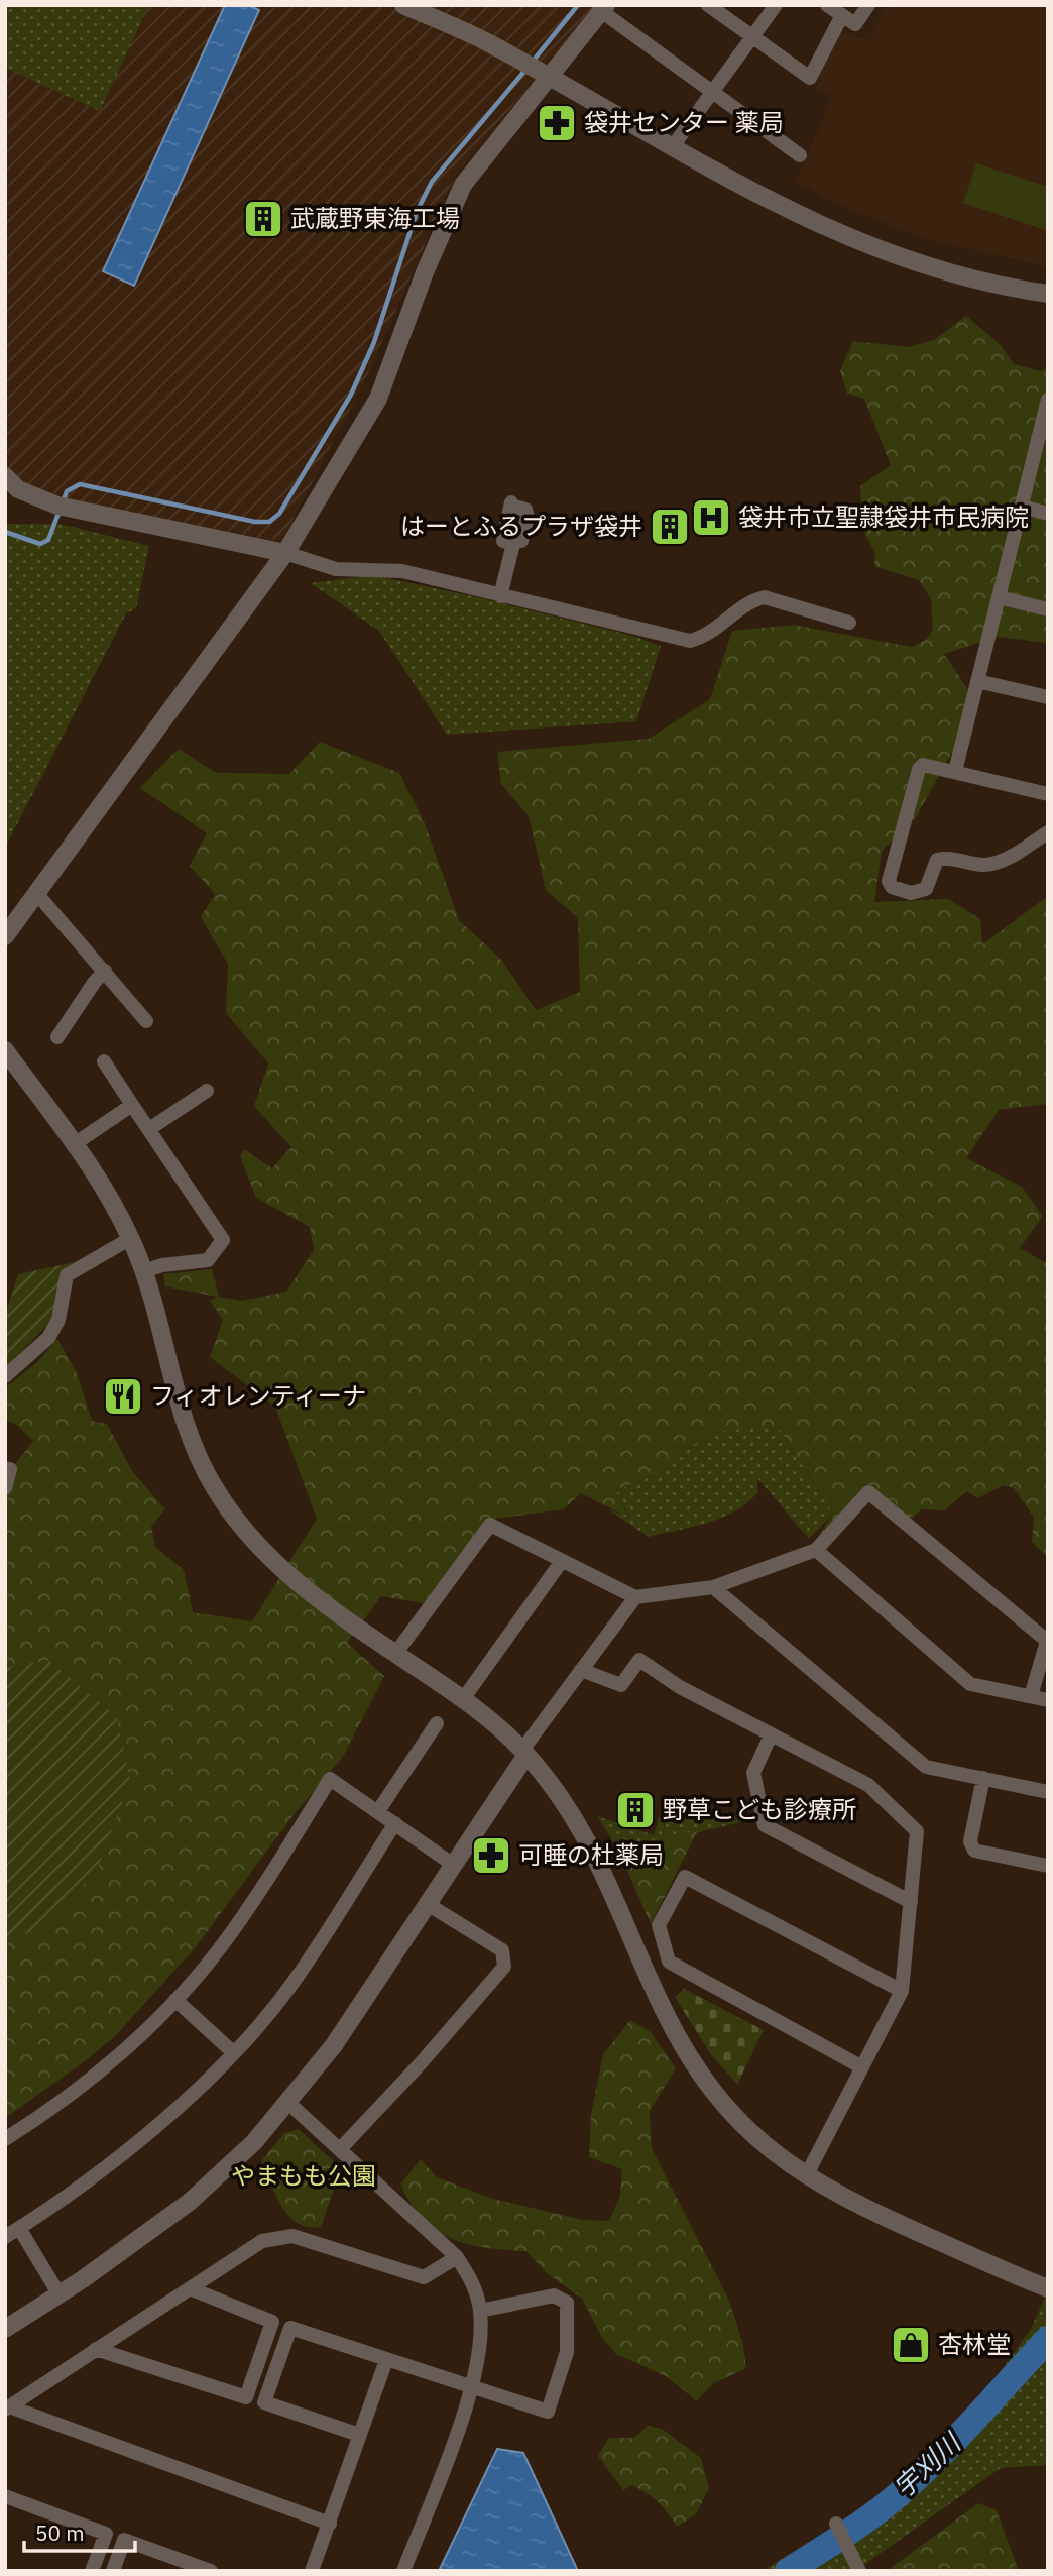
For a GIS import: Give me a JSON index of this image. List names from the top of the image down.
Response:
{
  "water": ["宇刈川"],
  "parks": ["やまもも公園"],
  "places": {
    "pharmacy": ["袋井センター 薬局", "可睡の杜薬局"],
    "building": ["武蔵野東海工場", "はーとふるプラザ袋井", "野草こども診療所"],
    "hospital": ["袋井市立聖隷袋井市民病院"],
    "restaurant": ["フィオレンティーナ"],
    "shop": ["杏林堂"]
  },
  "scale_bar": "50 m"
}
